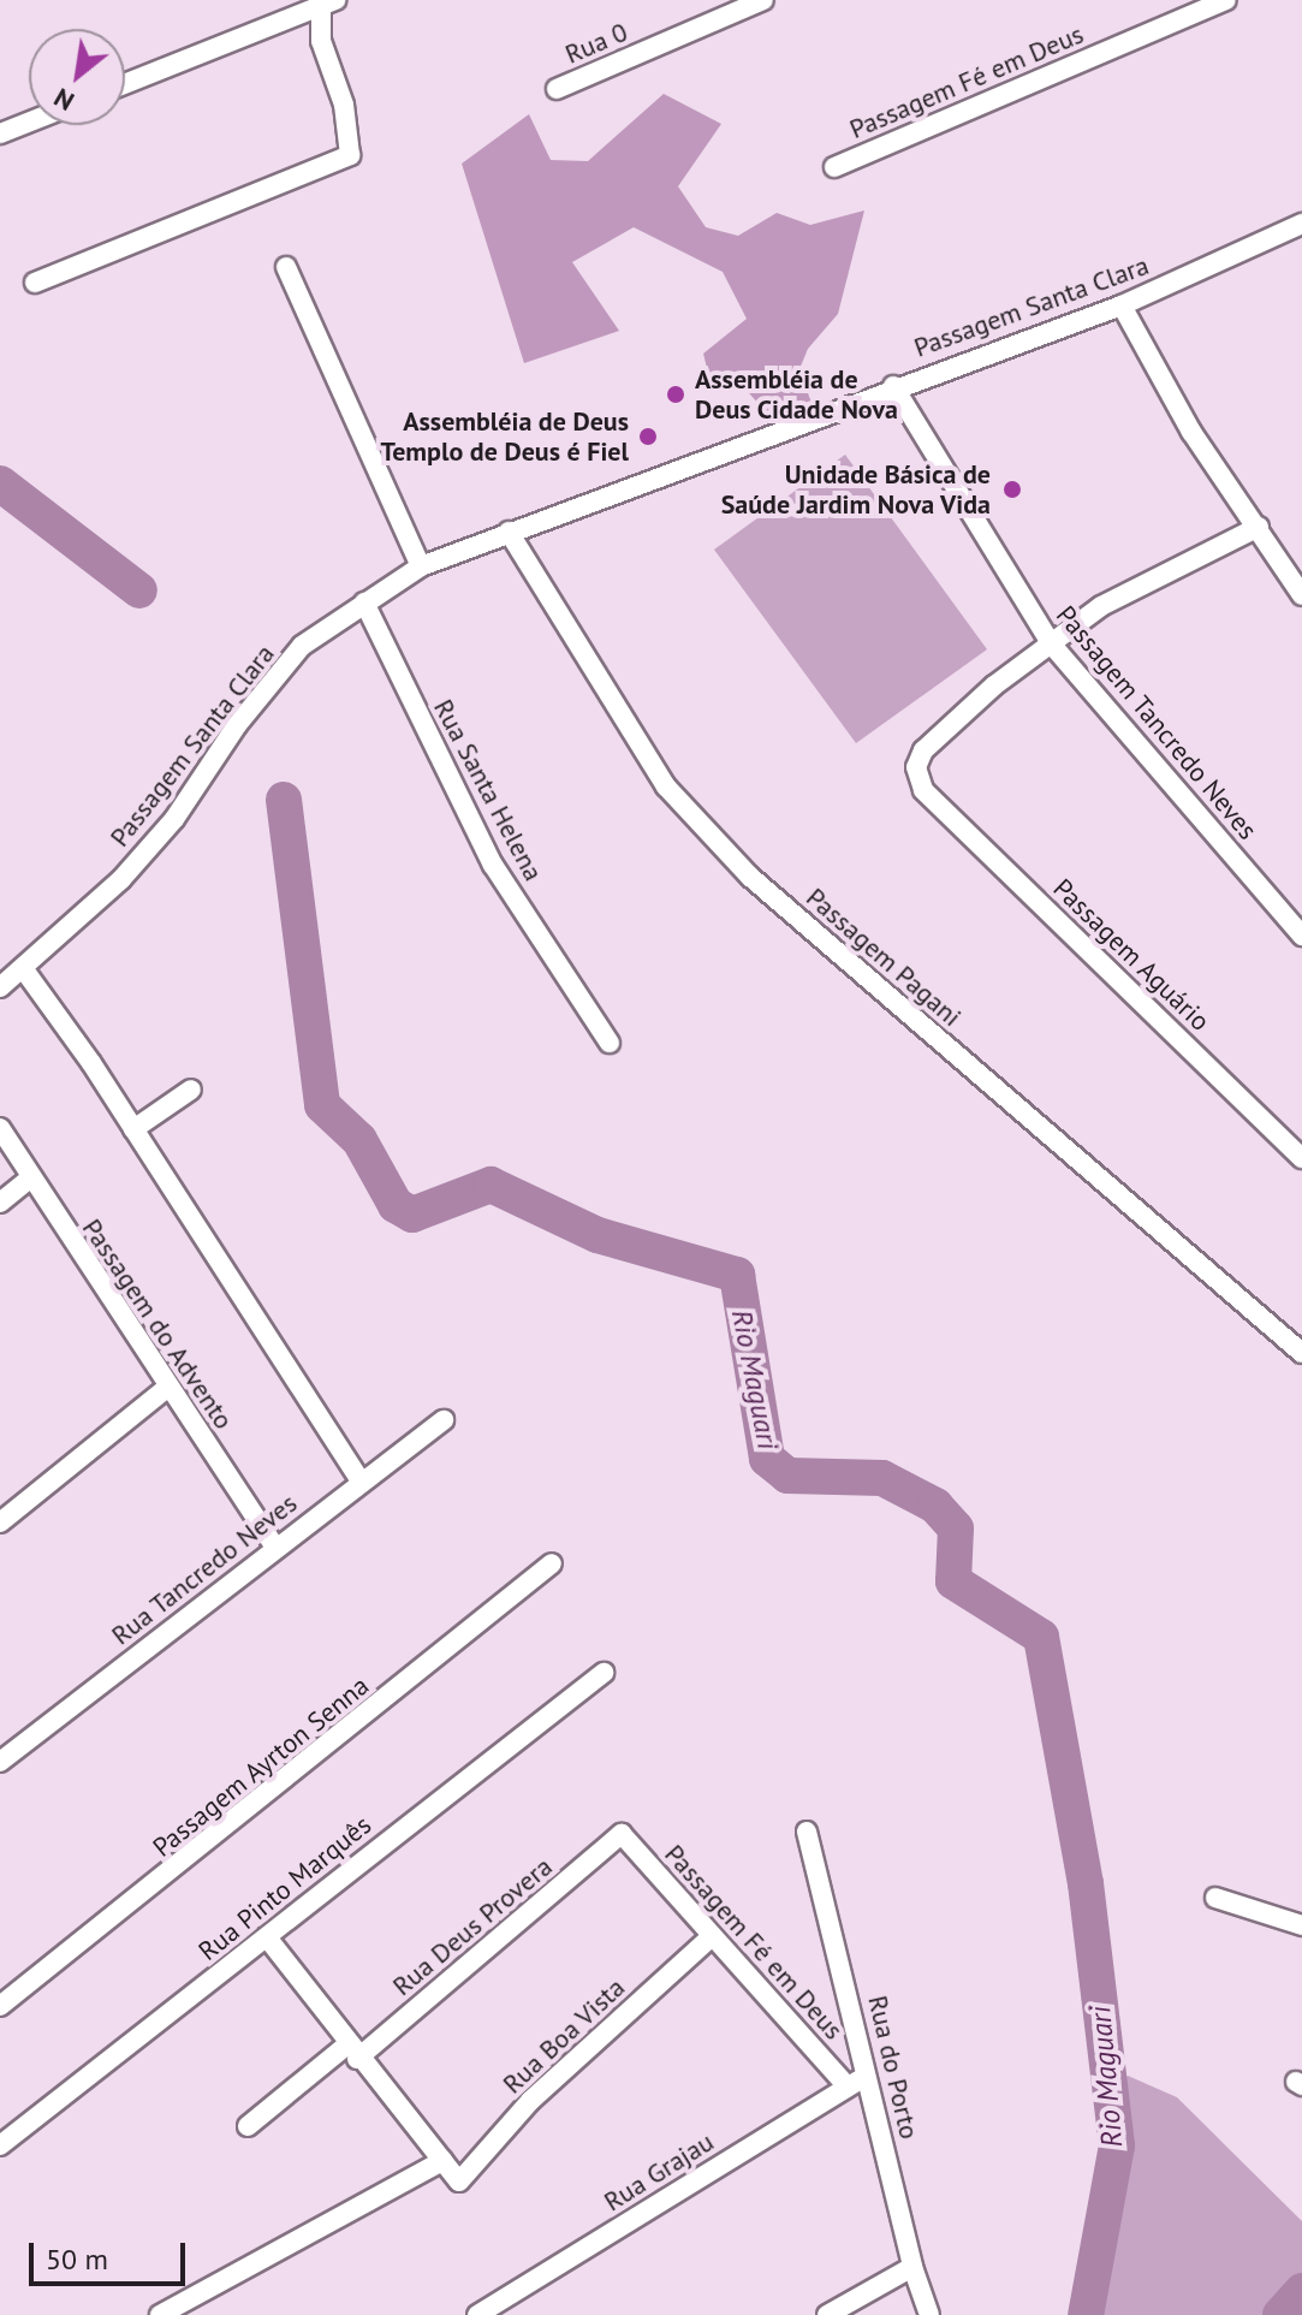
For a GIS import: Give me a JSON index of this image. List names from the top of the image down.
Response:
{
  "streets": {
    "street": [
      "Rua 0",
      "Passagem Fé em Deus",
      "Passagem Santa Clara",
      "Passagem Tancredo Neves",
      "Rua Santa Helena",
      "Passagem Aguário",
      "Passagem Pagani",
      "Passagem do Advento",
      "Rua Tancredo Neves",
      "Passagem Ayrton Senna",
      "Rua Pinto Marquês",
      "Rua Deus Provera",
      "Rua Boa Vista",
      "Rua do Porto",
      "Rua Grajau"
    ]
  },
  "crossings": [
    ["Passagem Fé em Deus", "Rua Deus Provera"],
    ["Passagem Fé em Deus", "Rua Boa Vista"],
    ["Passagem Fé em Deus", "Rua Grajau"],
    ["Passagem Santa Clara", "Passagem Tancredo Neves"],
    ["Passagem Santa Clara", "Rua Santa Helena"],
    ["Passagem Santa Clara", "Passagem Pagani"],
    ["Passagem Tancredo Neves", "Passagem Aguário"],
    ["Passagem do Advento", "Rua Tancredo Neves"],
    ["Rua do Porto", "Rua Grajau"]
  ],
  "water": ["Rio Maguari"],
  "places": ["Assembléia de Deus Cidade Nova", "Assembléia de Deus Templo de Deus é Fiel", "Unidade Básica de Saúde Jardim Nova Vida"],
  "scale_bar": "50 m",
  "north": "bottom left"
}
